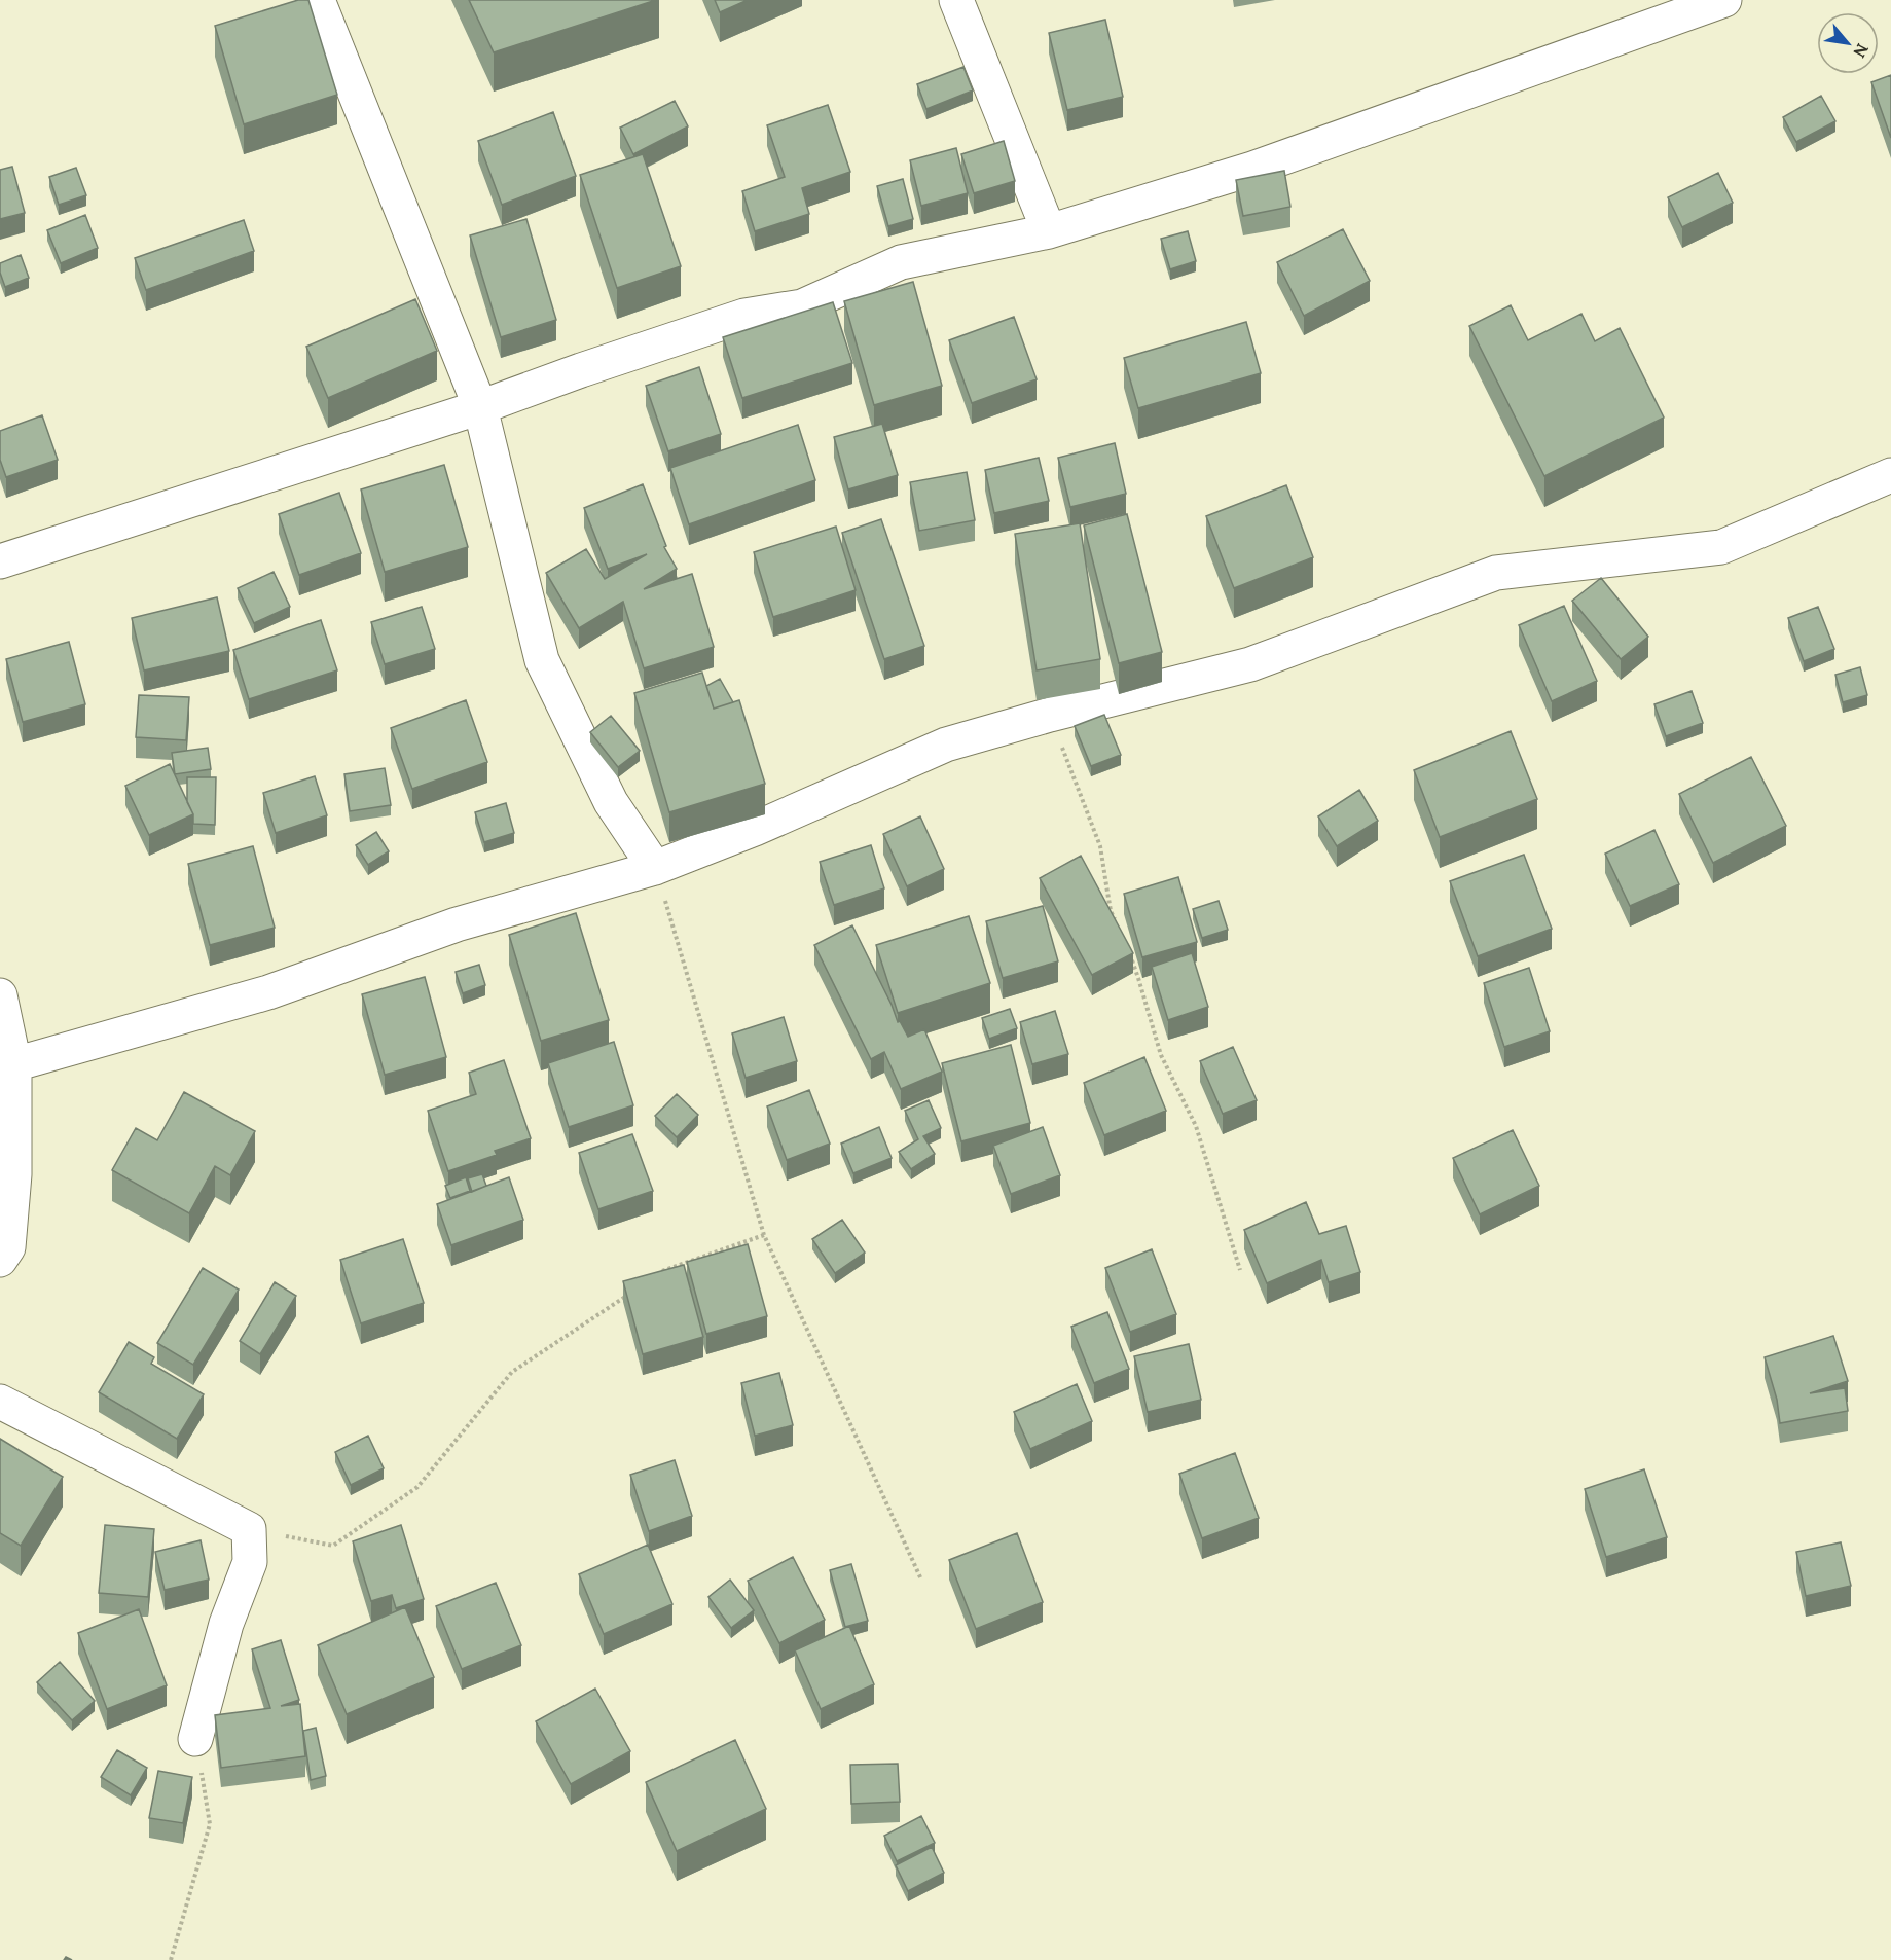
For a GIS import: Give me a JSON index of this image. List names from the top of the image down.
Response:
{
  "north": "bottom right"
}
